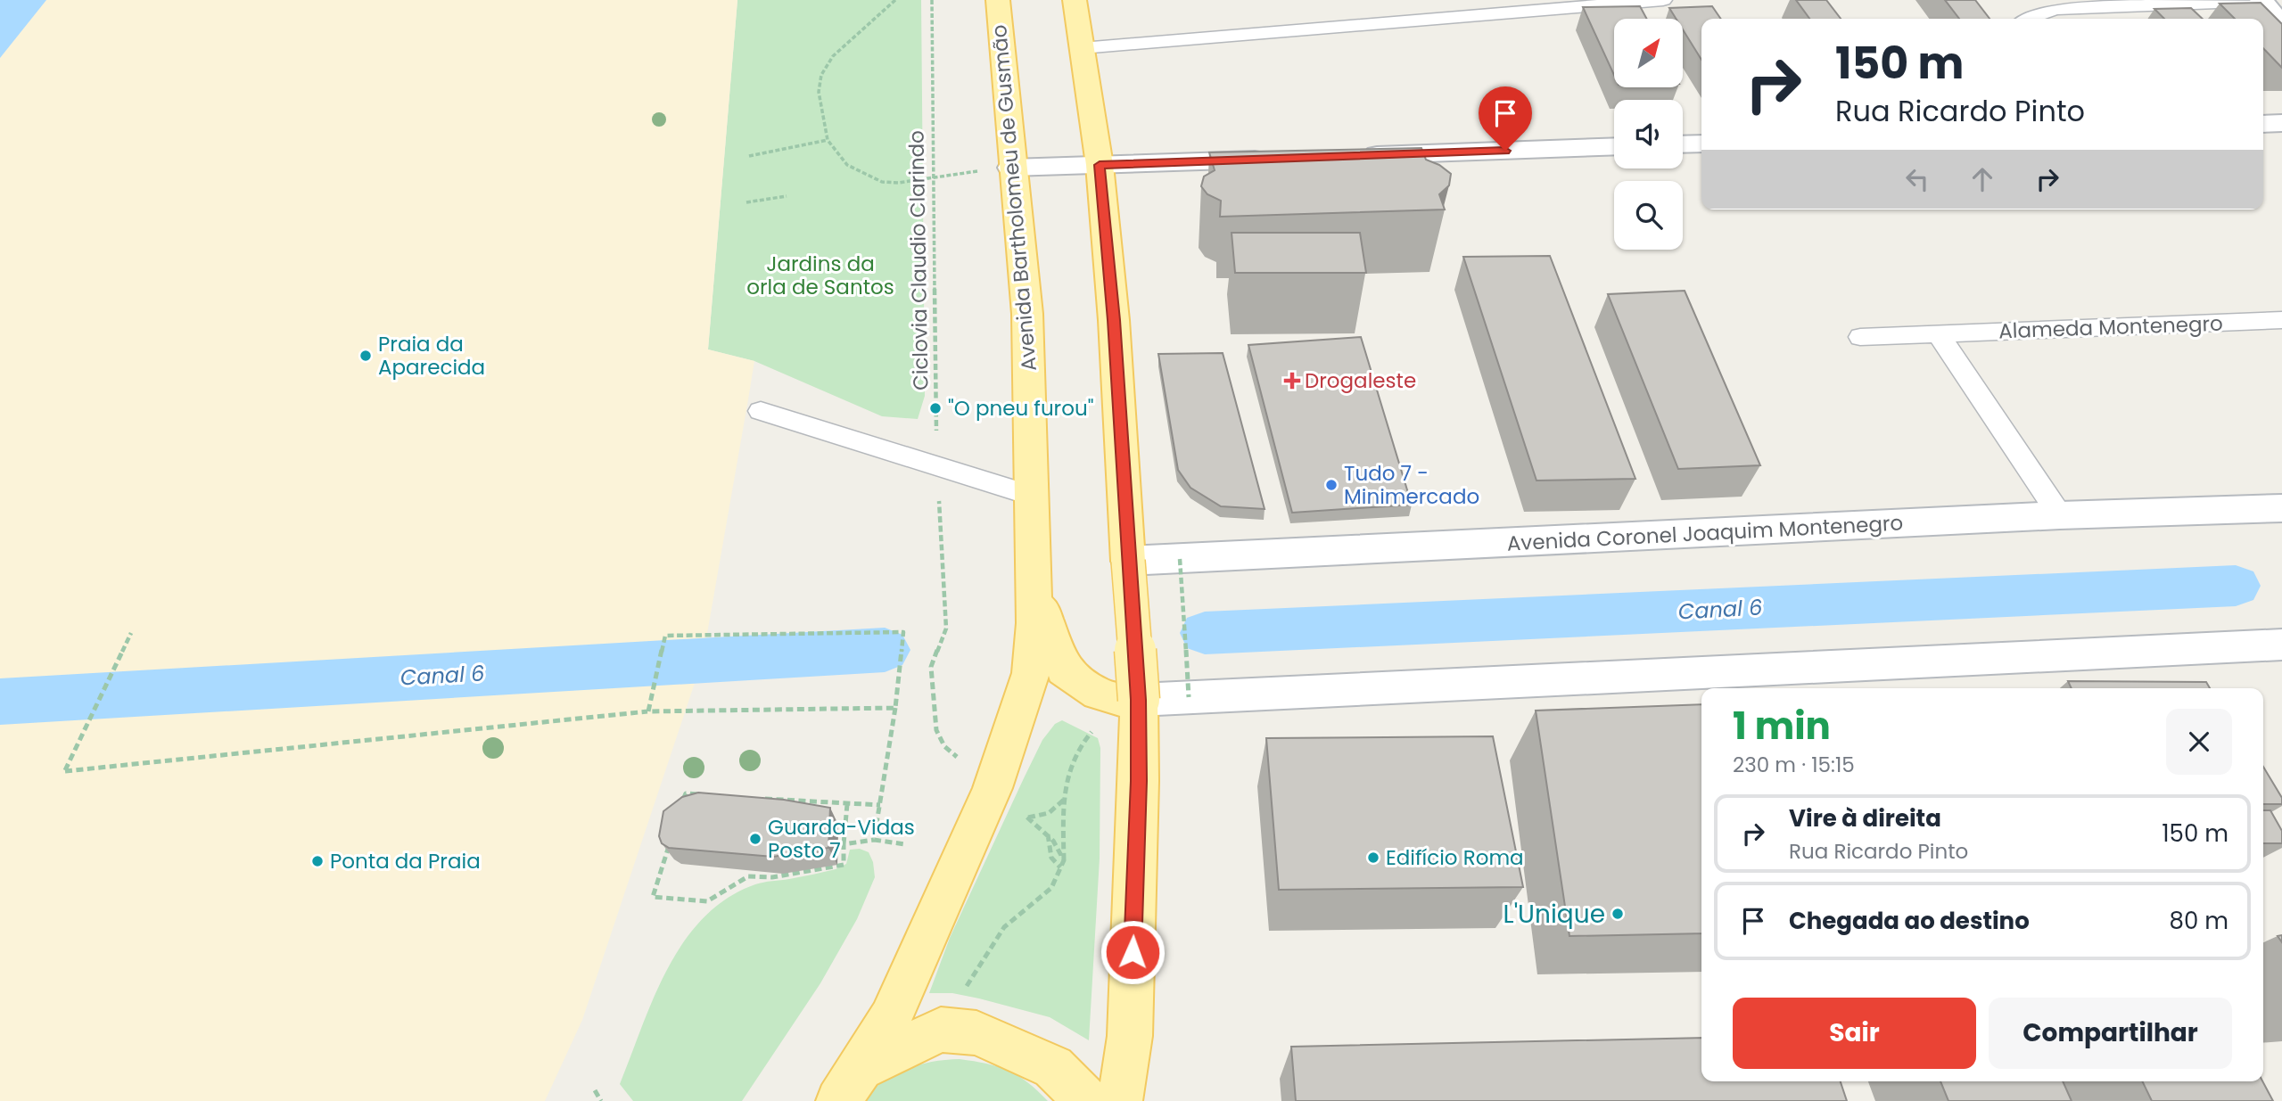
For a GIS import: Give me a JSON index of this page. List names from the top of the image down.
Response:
{
  "streets": {
    "main road": ["Avenida Bartholomeu de Gusmão", "Avenida Coronel Joaquim Montenegro"],
    "lane": ["Alameda Montenegro"],
    "path": ["Ciclovia Claudio Clarindo"]
  },
  "water": ["Canal 6"],
  "parks": ["Jardins da orla de Santos"],
  "places": {
    "other": [
      "Praia da Aparecida",
      "\"O pneu furou\"",
      "Tudo 7 - Minimercado",
      "Guarda-Vidas Posto 7",
      "Edifício Roma",
      "Ponta da Praia",
      "L'Unique"
    ],
    "health": ["Drogaleste"]
  },
  "north": "top right",
  "page": {
    "turn": ["150 m", "Rua Ricardo Pinto"],
    "heading": ["1 min", "230 m · 15:15"],
    "list": [
      {
        "name": "Vire à direita",
        "note": "Rua Ricardo Pinto",
        "value": "150 m"
      },
      {
        "name": "Chegada ao destino",
        "value": "80 m"
      }
    ],
    "buttons": ["Sair", "Compartilhar"]
  }
}
